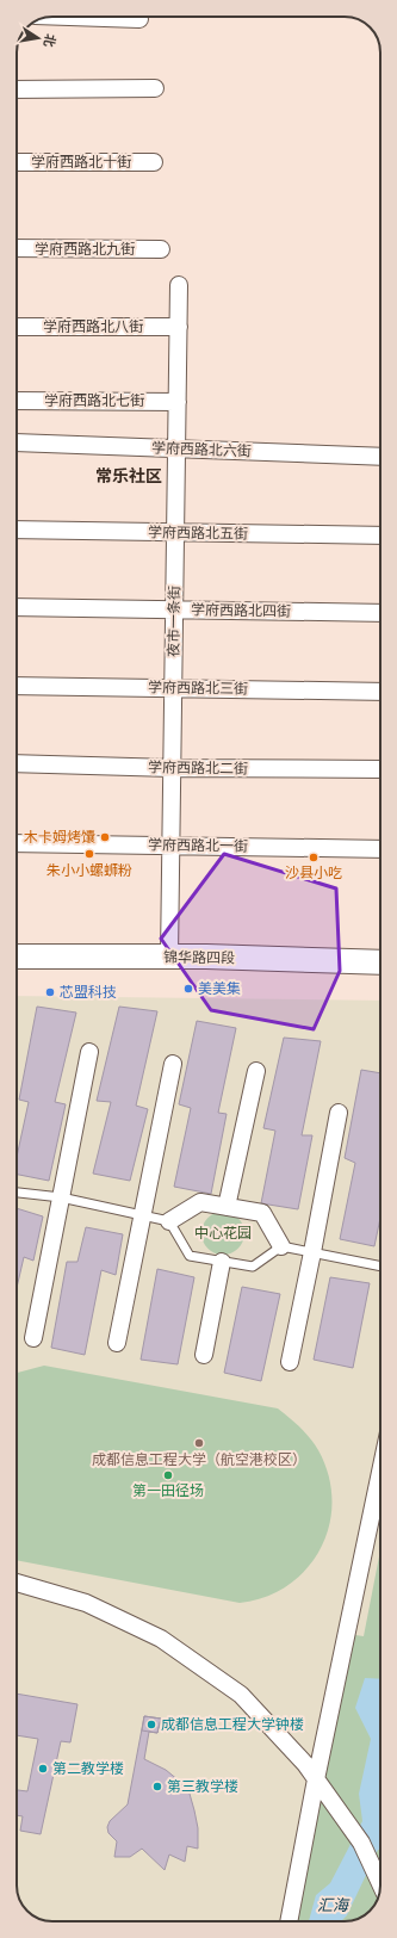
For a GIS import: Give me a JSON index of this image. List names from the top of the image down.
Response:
{
  "streets": {
    "main road": ["锦华路四段"],
    "street": [
      "学府西路北十街",
      "学府西路北九街",
      "学府西路北八街",
      "学府西路北七街",
      "学府西路北六街",
      "学府西路北五街",
      "学府西路北四街",
      "夜市一条街",
      "学府西路北三街",
      "学府西路北二街",
      "学府西路北一街"
    ]
  },
  "crossings": [
    ["学府西路北八街", "夜市一条街"],
    ["学府西路北七街", "夜市一条街"],
    ["学府西路北六街", "夜市一条街"],
    ["学府西路北五街", "夜市一条街"],
    ["学府西路北四街", "夜市一条街"],
    ["夜市一条街", "学府西路北三街"],
    ["夜市一条街", "学府西路北二街"],
    ["夜市一条街", "学府西路北一街"],
    ["夜市一条街", "锦华路四段"]
  ],
  "districts": ["常乐社区"],
  "water": ["汇海"],
  "parks": ["中心花园"],
  "places": [
    "木卡姆烤馕",
    "朱小小螺蛳粉",
    "沙县小吃",
    "美美集",
    "芯盟科技",
    "成都信息工程大学（航空港校区）",
    "第一田径场",
    "成都信息工程大学钟楼",
    "第二教学楼",
    "第三教学楼"
  ],
  "north": "right"
}
